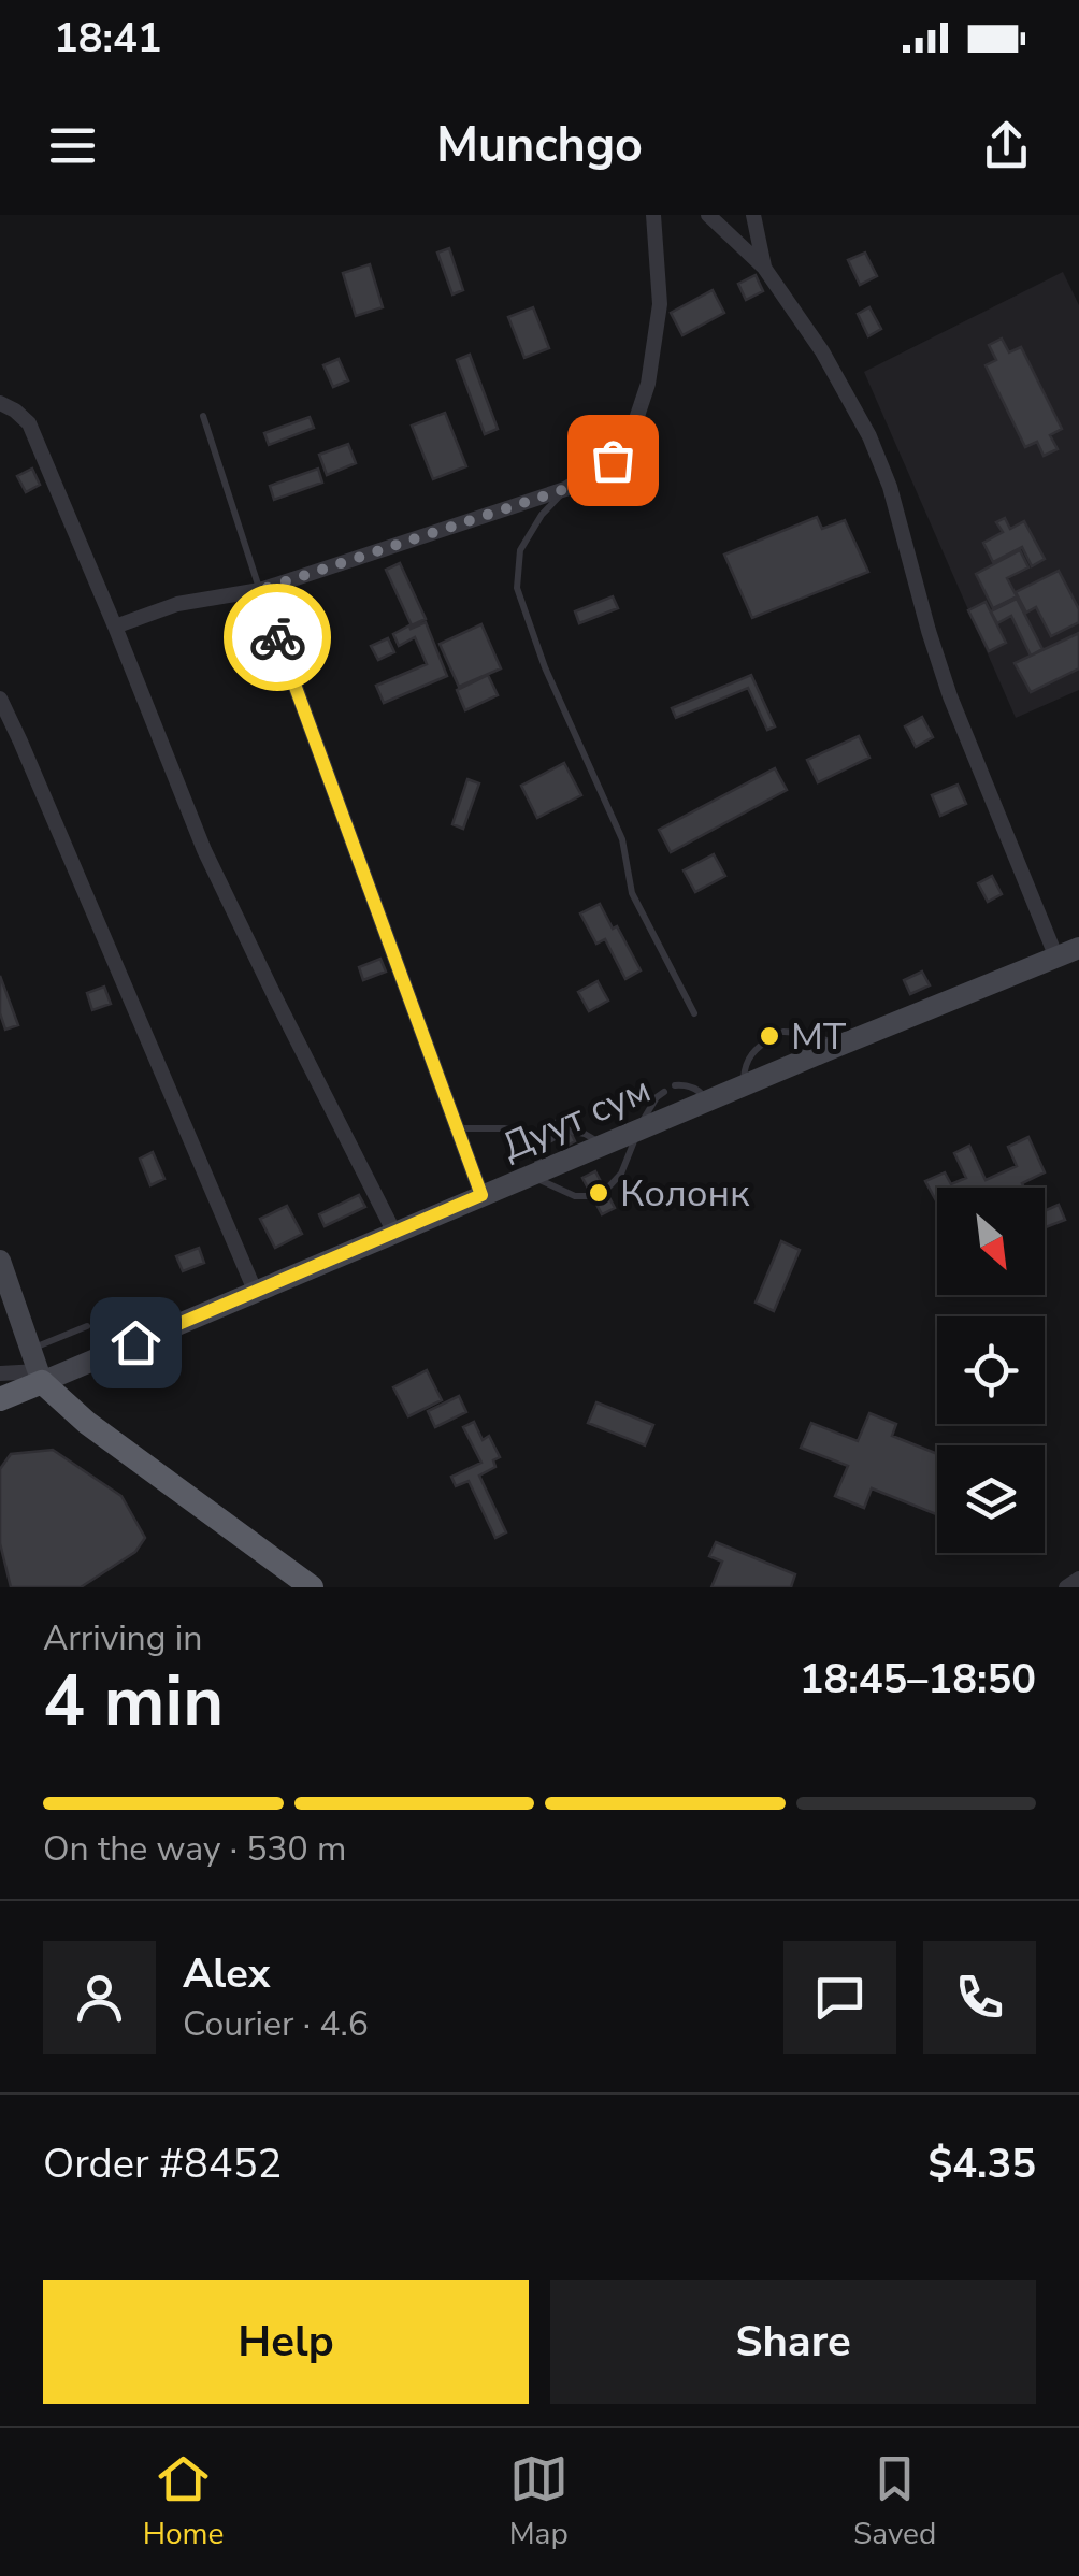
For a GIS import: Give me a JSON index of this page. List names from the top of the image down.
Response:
{
  "streets": {
    "main road": ["Дуут сум"]
  },
  "places": ["MT", "Колонк"],
  "north": "bottom right",
  "page": {
    "status": "18:41",
    "header": "Munchgo",
    "heading": ["4 min", "Arriving in", "18:45–18:50"],
    "panel": [
      "Alex",
      "Courier · 4.6",
      "Order #8452",
      "$4.35"
    ],
    "bar": "On the way · 530 m",
    "buttons": ["Help", "Share"],
    "tabs": ["Home", "Map", "Saved"]
  }
}
